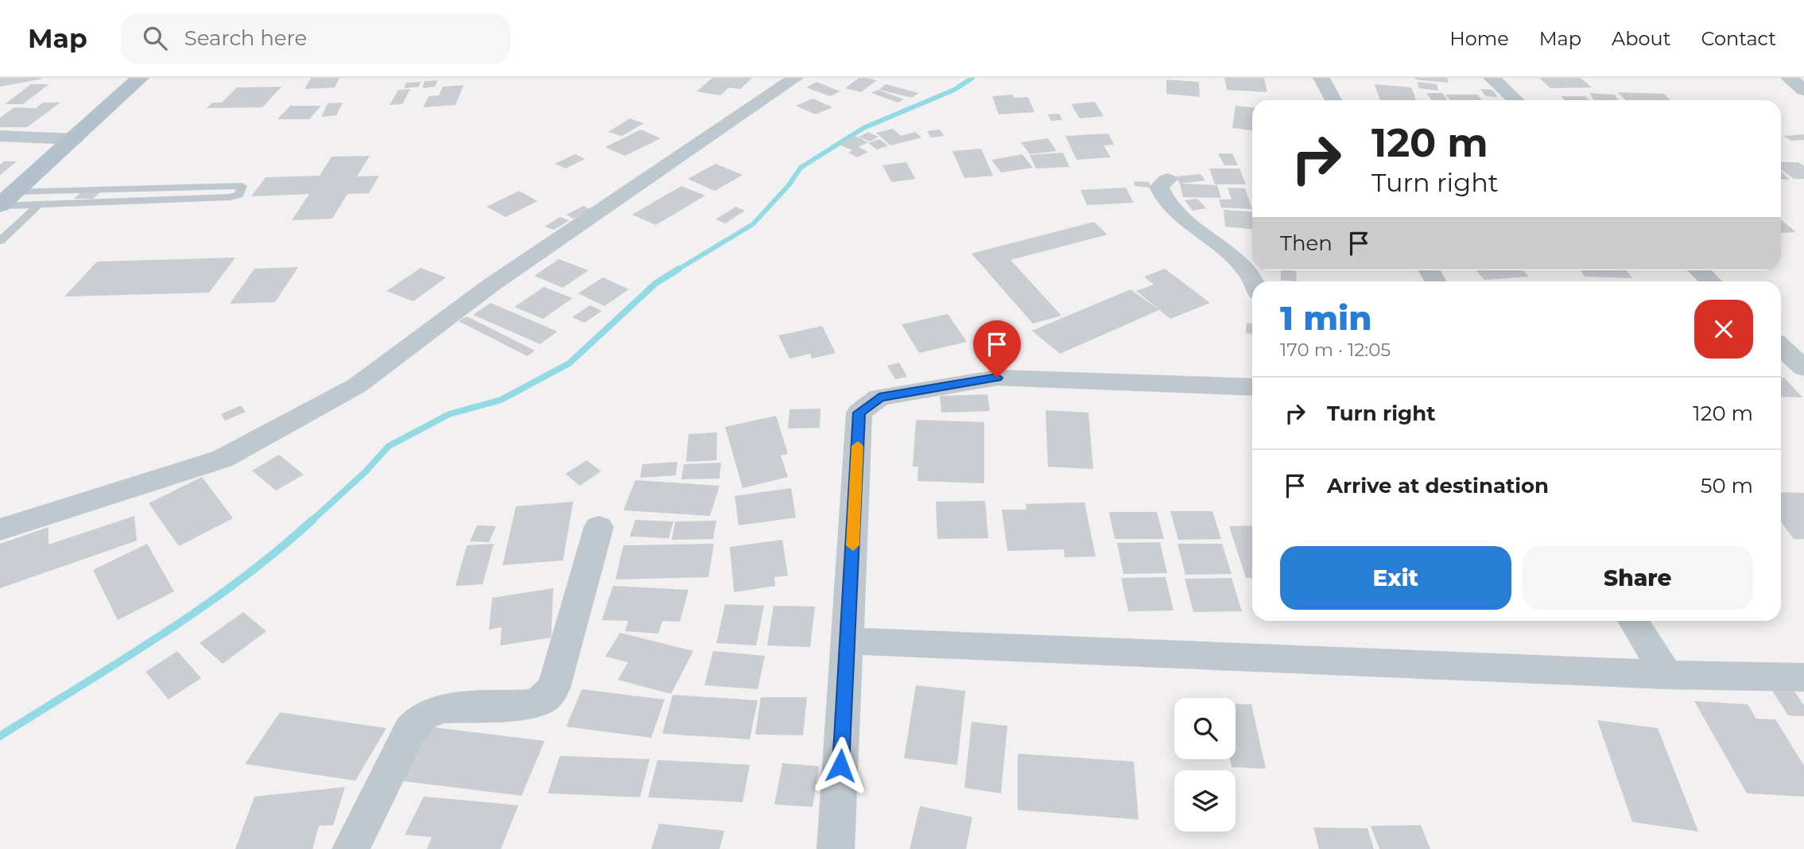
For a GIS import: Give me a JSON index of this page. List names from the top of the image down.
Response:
{
  "page": {
    "header": "Map",
    "search": "Search here",
    "nav": [
      "Home",
      "Map",
      "About",
      "Contact"
    ],
    "turn": ["120 m", "Turn right"],
    "then": "Then",
    "heading": ["1 min", "170 m · 12:05"],
    "list": [
      {
        "name": "Turn right",
        "value": "120 m"
      },
      {
        "name": "Arrive at destination",
        "value": "50 m"
      }
    ],
    "buttons": ["Exit", "Share"]
  }
}
